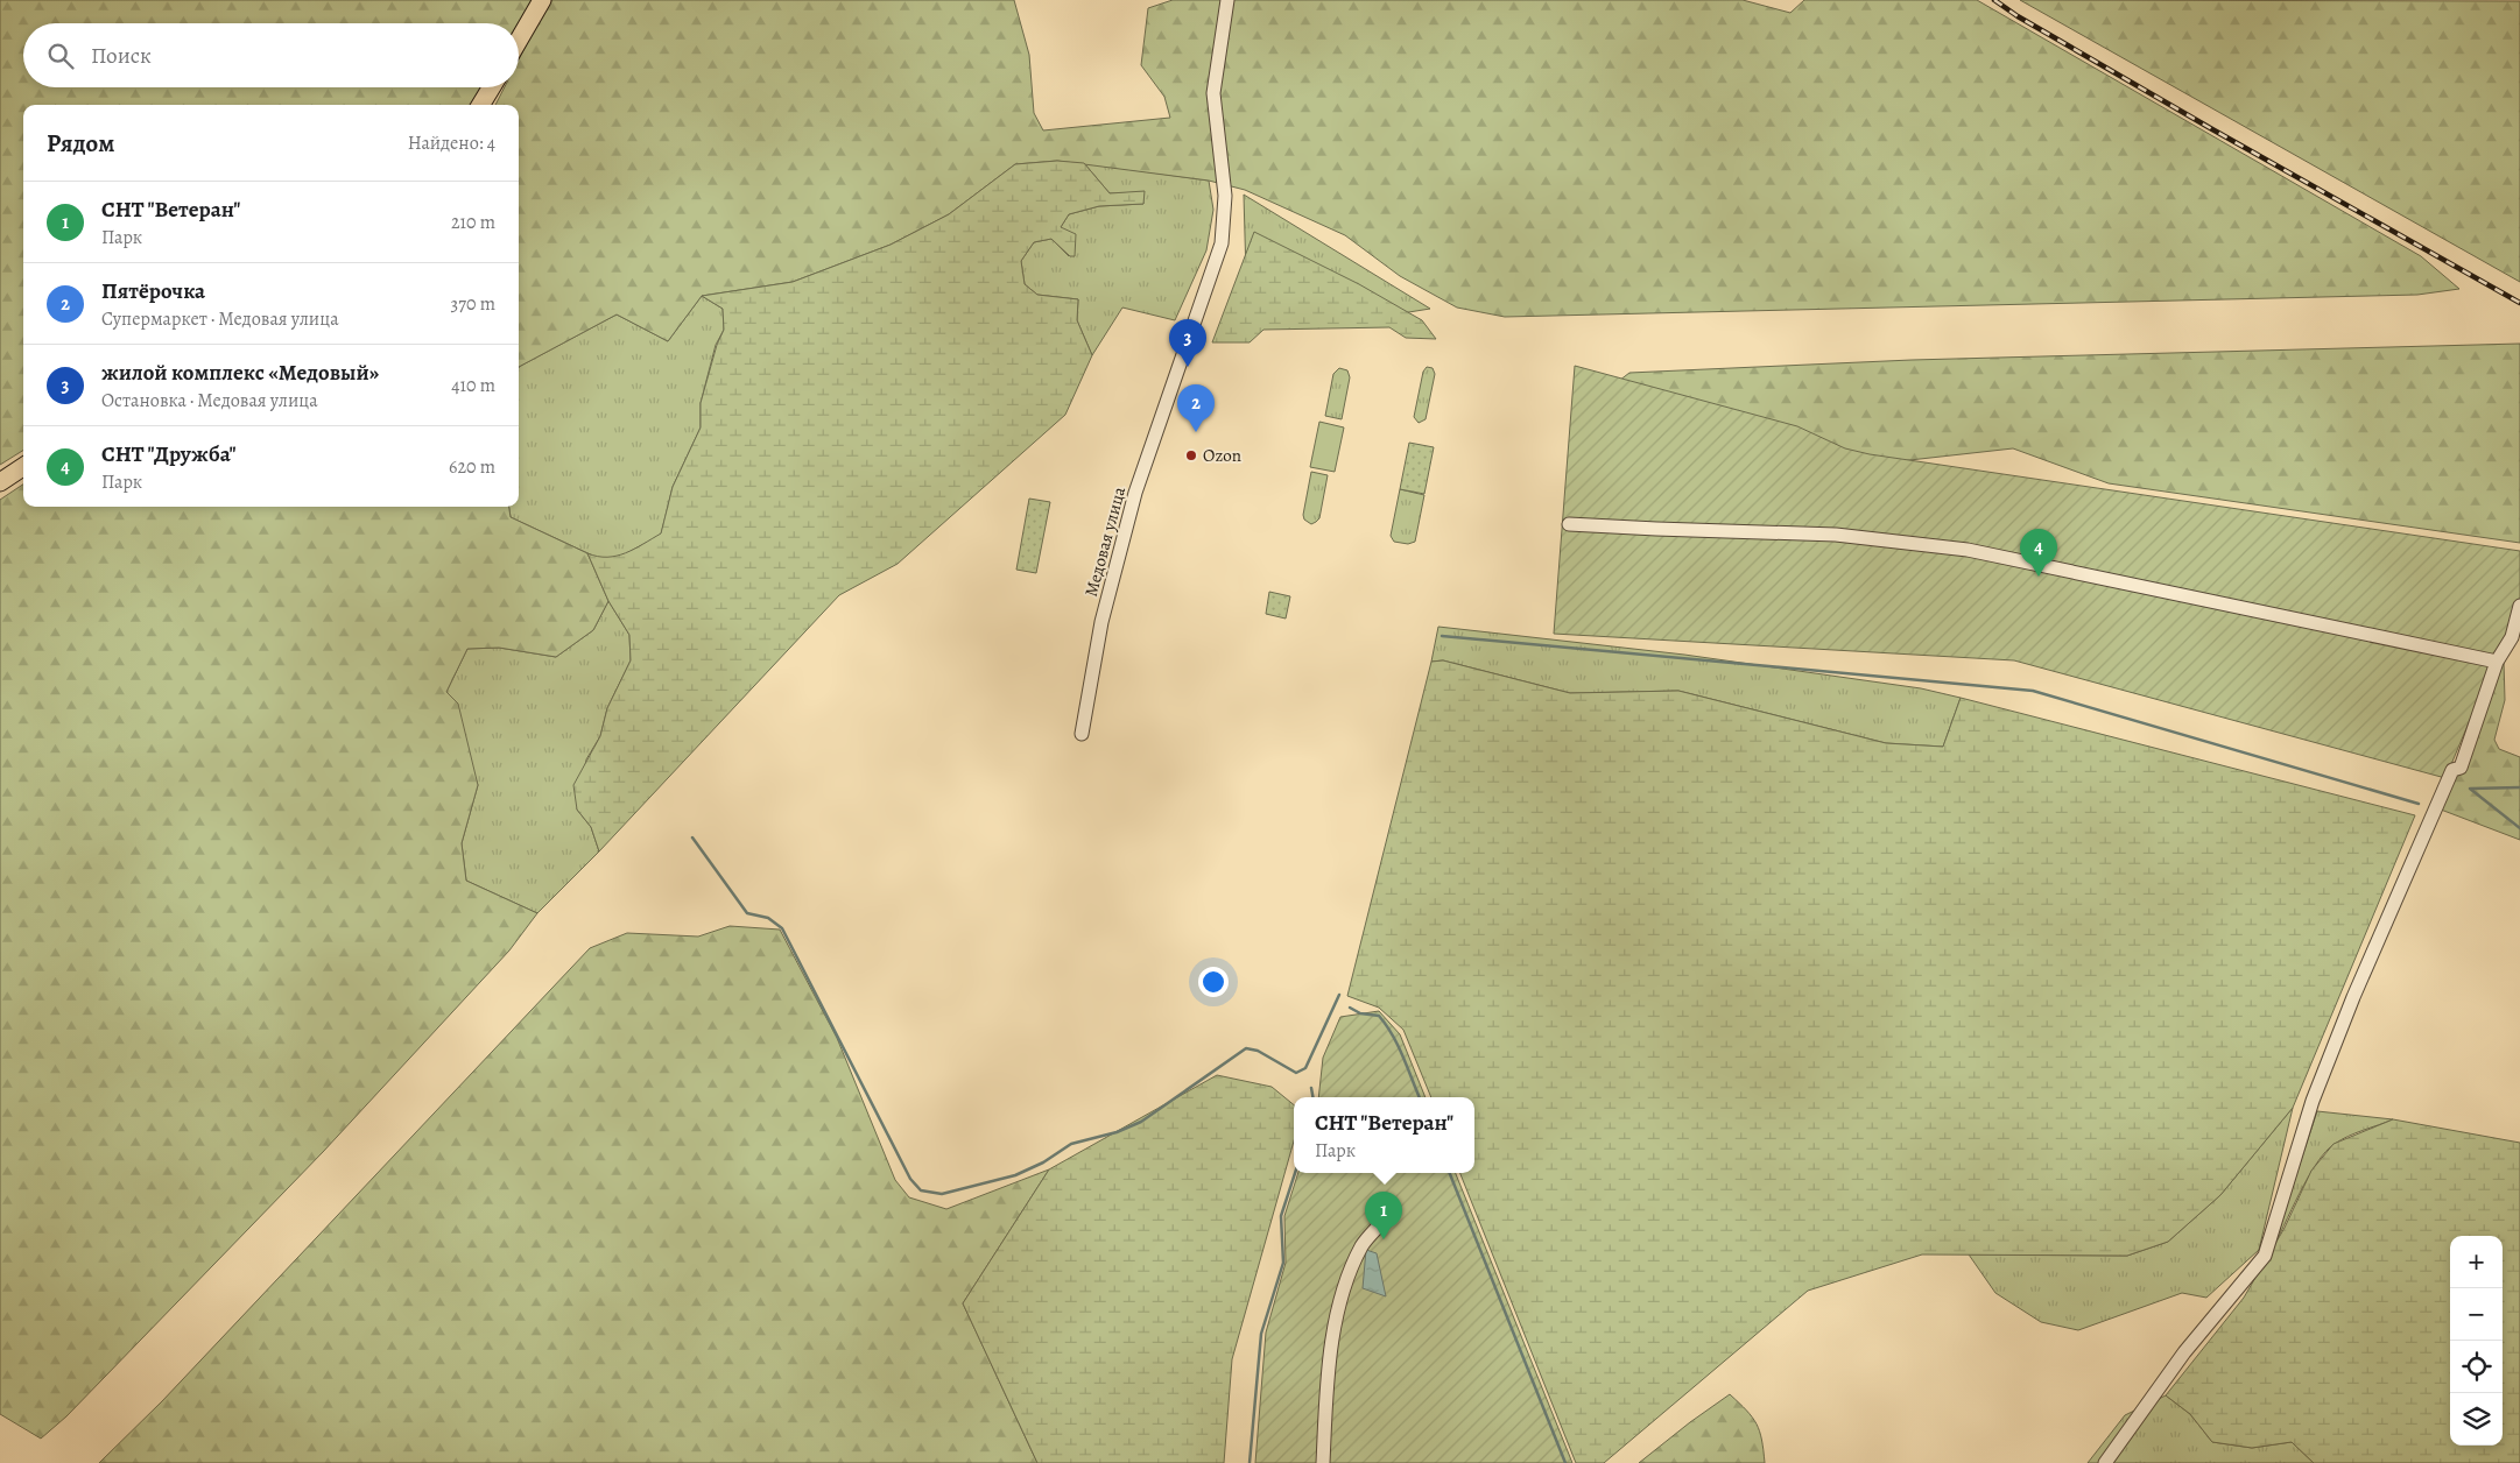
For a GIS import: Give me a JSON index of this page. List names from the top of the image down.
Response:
{
  "streets": {
    "street": ["Медовая улица"]
  },
  "places": ["Ozon"],
  "page": {
    "search": "Поиск",
    "heading": ["Рядом", "Найдено: 4"],
    "list": [
      {
        "mark": "1",
        "name": "СНТ \"Ветеран\"",
        "note": "Парк",
        "value": "210 m"
      },
      {
        "mark": "2",
        "name": "Пятёрочка",
        "note": "Супермаркет · Медовая улица",
        "value": "370 m"
      },
      {
        "mark": "3",
        "name": "жилой комплекс «Медовый»",
        "note": "Остановка · Медовая улица",
        "value": "410 m"
      },
      {
        "mark": "4",
        "name": "СНТ \"Дружба\"",
        "note": "Парк",
        "value": "620 m"
      }
    ],
    "pins": [
      "3",
      "2",
      "4",
      "1"
    ],
    "popup": ["СНТ \"Ветеран\"", "Парк"],
    "map_buttons": ["+", "−"]
  }
}
